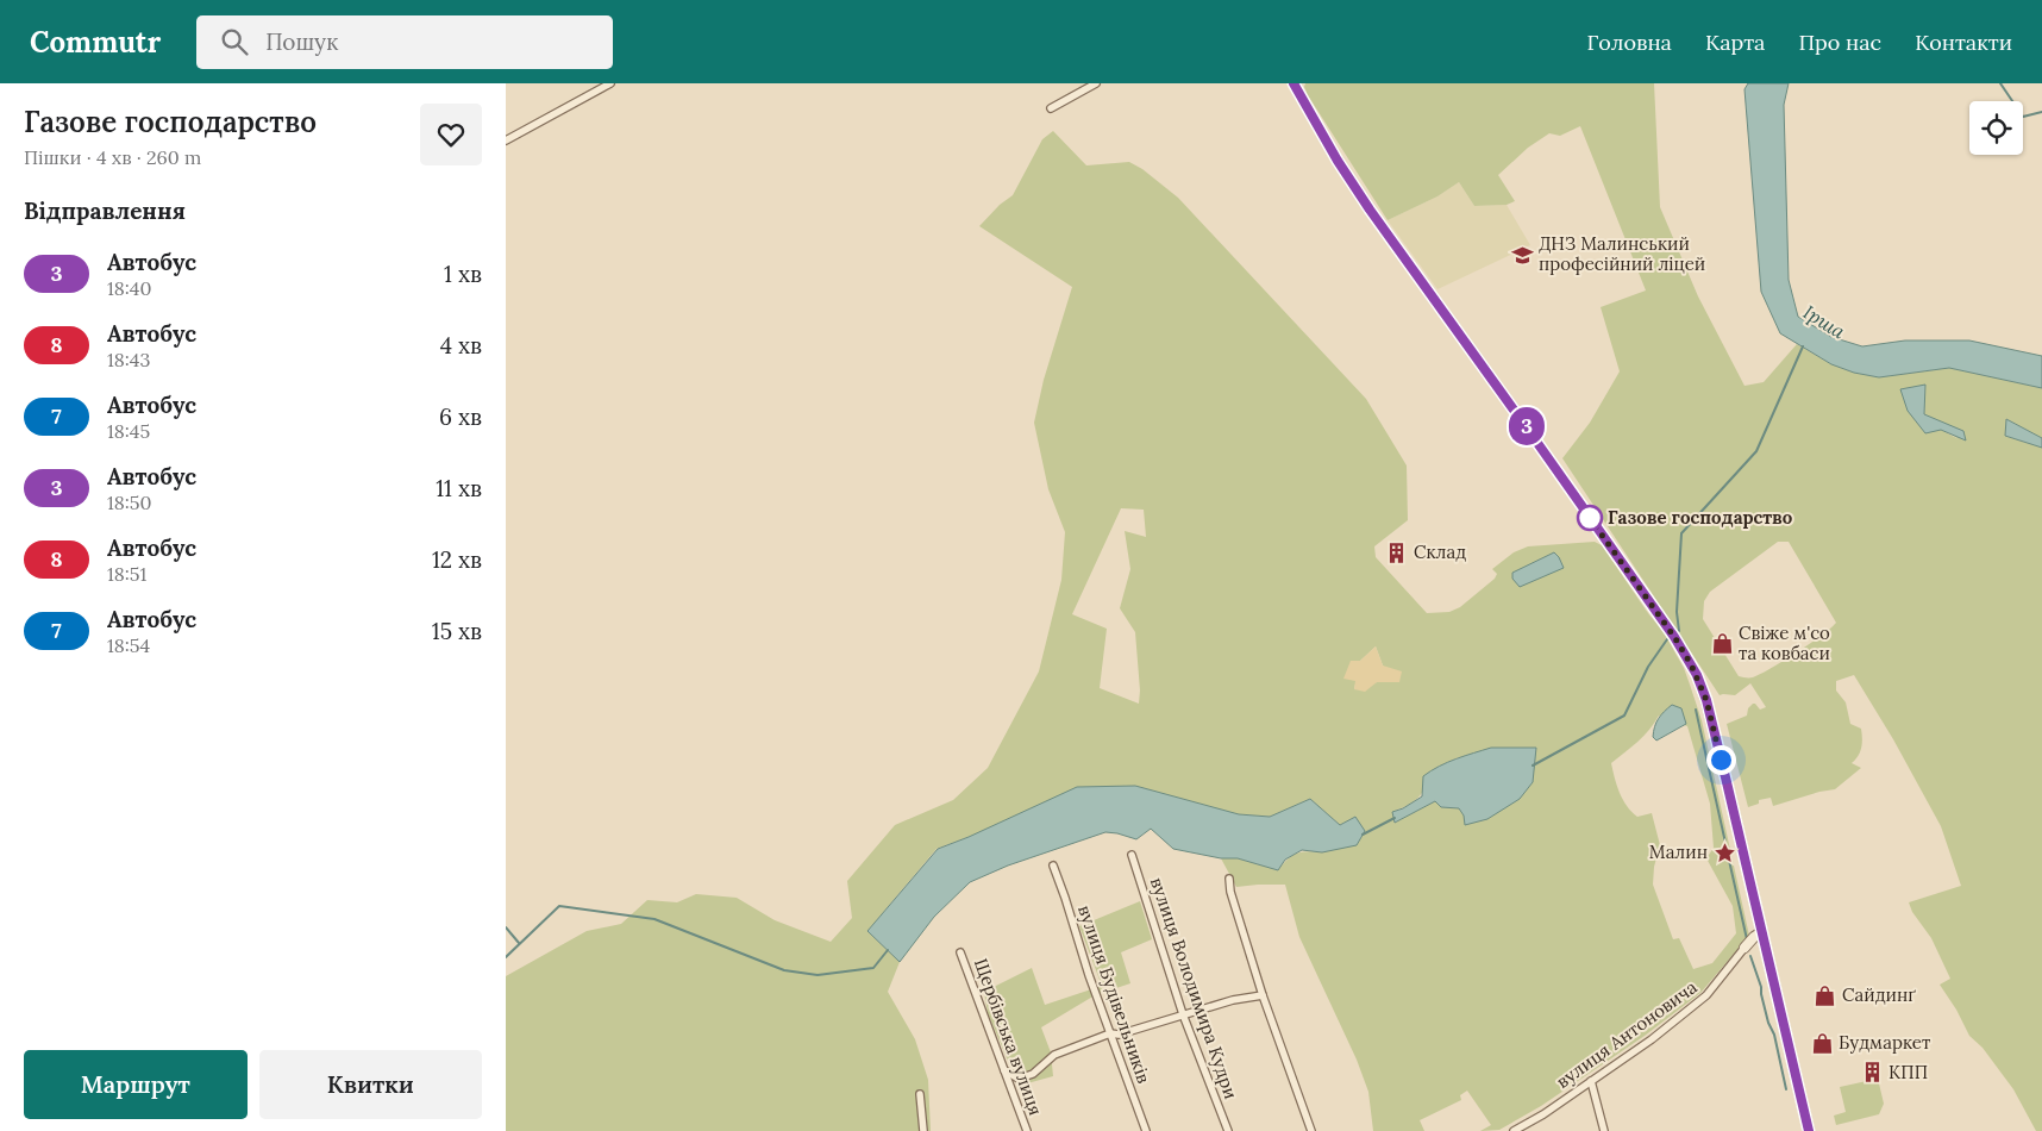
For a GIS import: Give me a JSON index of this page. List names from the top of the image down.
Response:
{
  "streets": {
    "street": [
      "вулиця Володимира Кудри",
      "вулиця Будівельників",
      "вулиця Антоновича",
      "Щербівська вулиця"
    ]
  },
  "water": ["Ірша"],
  "places": {
    "school or university": ["ДНЗ Малинський професійний ліцей"],
    "other": ["Газове господарство"],
    "building": ["Склад", "КПП"],
    "shop": ["Свіже м'со та ковбаси", "Сайдинґ", "Будмаркет"],
    "place": ["Малин"]
  },
  "lines": ["bus line 3"],
  "page": {
    "header": "Commutr",
    "search": "Пошук",
    "nav": [
      "Головна",
      "Карта",
      "Про нас",
      "Контакти"
    ],
    "heading": [
      ["Газове господарство", "Пішки · 4 хв · 260 m"],
      "Відправлення"
    ],
    "on_map": "3",
    "list": [
      {
        "mark": "3",
        "name": "Автобус",
        "note": "18:40",
        "value": "1 хв"
      },
      {
        "mark": "8",
        "name": "Автобус",
        "note": "18:43",
        "value": "4 хв"
      },
      {
        "mark": "7",
        "name": "Автобус",
        "note": "18:45",
        "value": "6 хв"
      },
      {
        "mark": "3",
        "name": "Автобус",
        "note": "18:50",
        "value": "11 хв"
      },
      {
        "mark": "8",
        "name": "Автобус",
        "note": "18:51",
        "value": "12 хв"
      },
      {
        "mark": "7",
        "name": "Автобус",
        "note": "18:54",
        "value": "15 хв"
      }
    ],
    "buttons": ["Маршрут", "Квитки"]
  }
}
